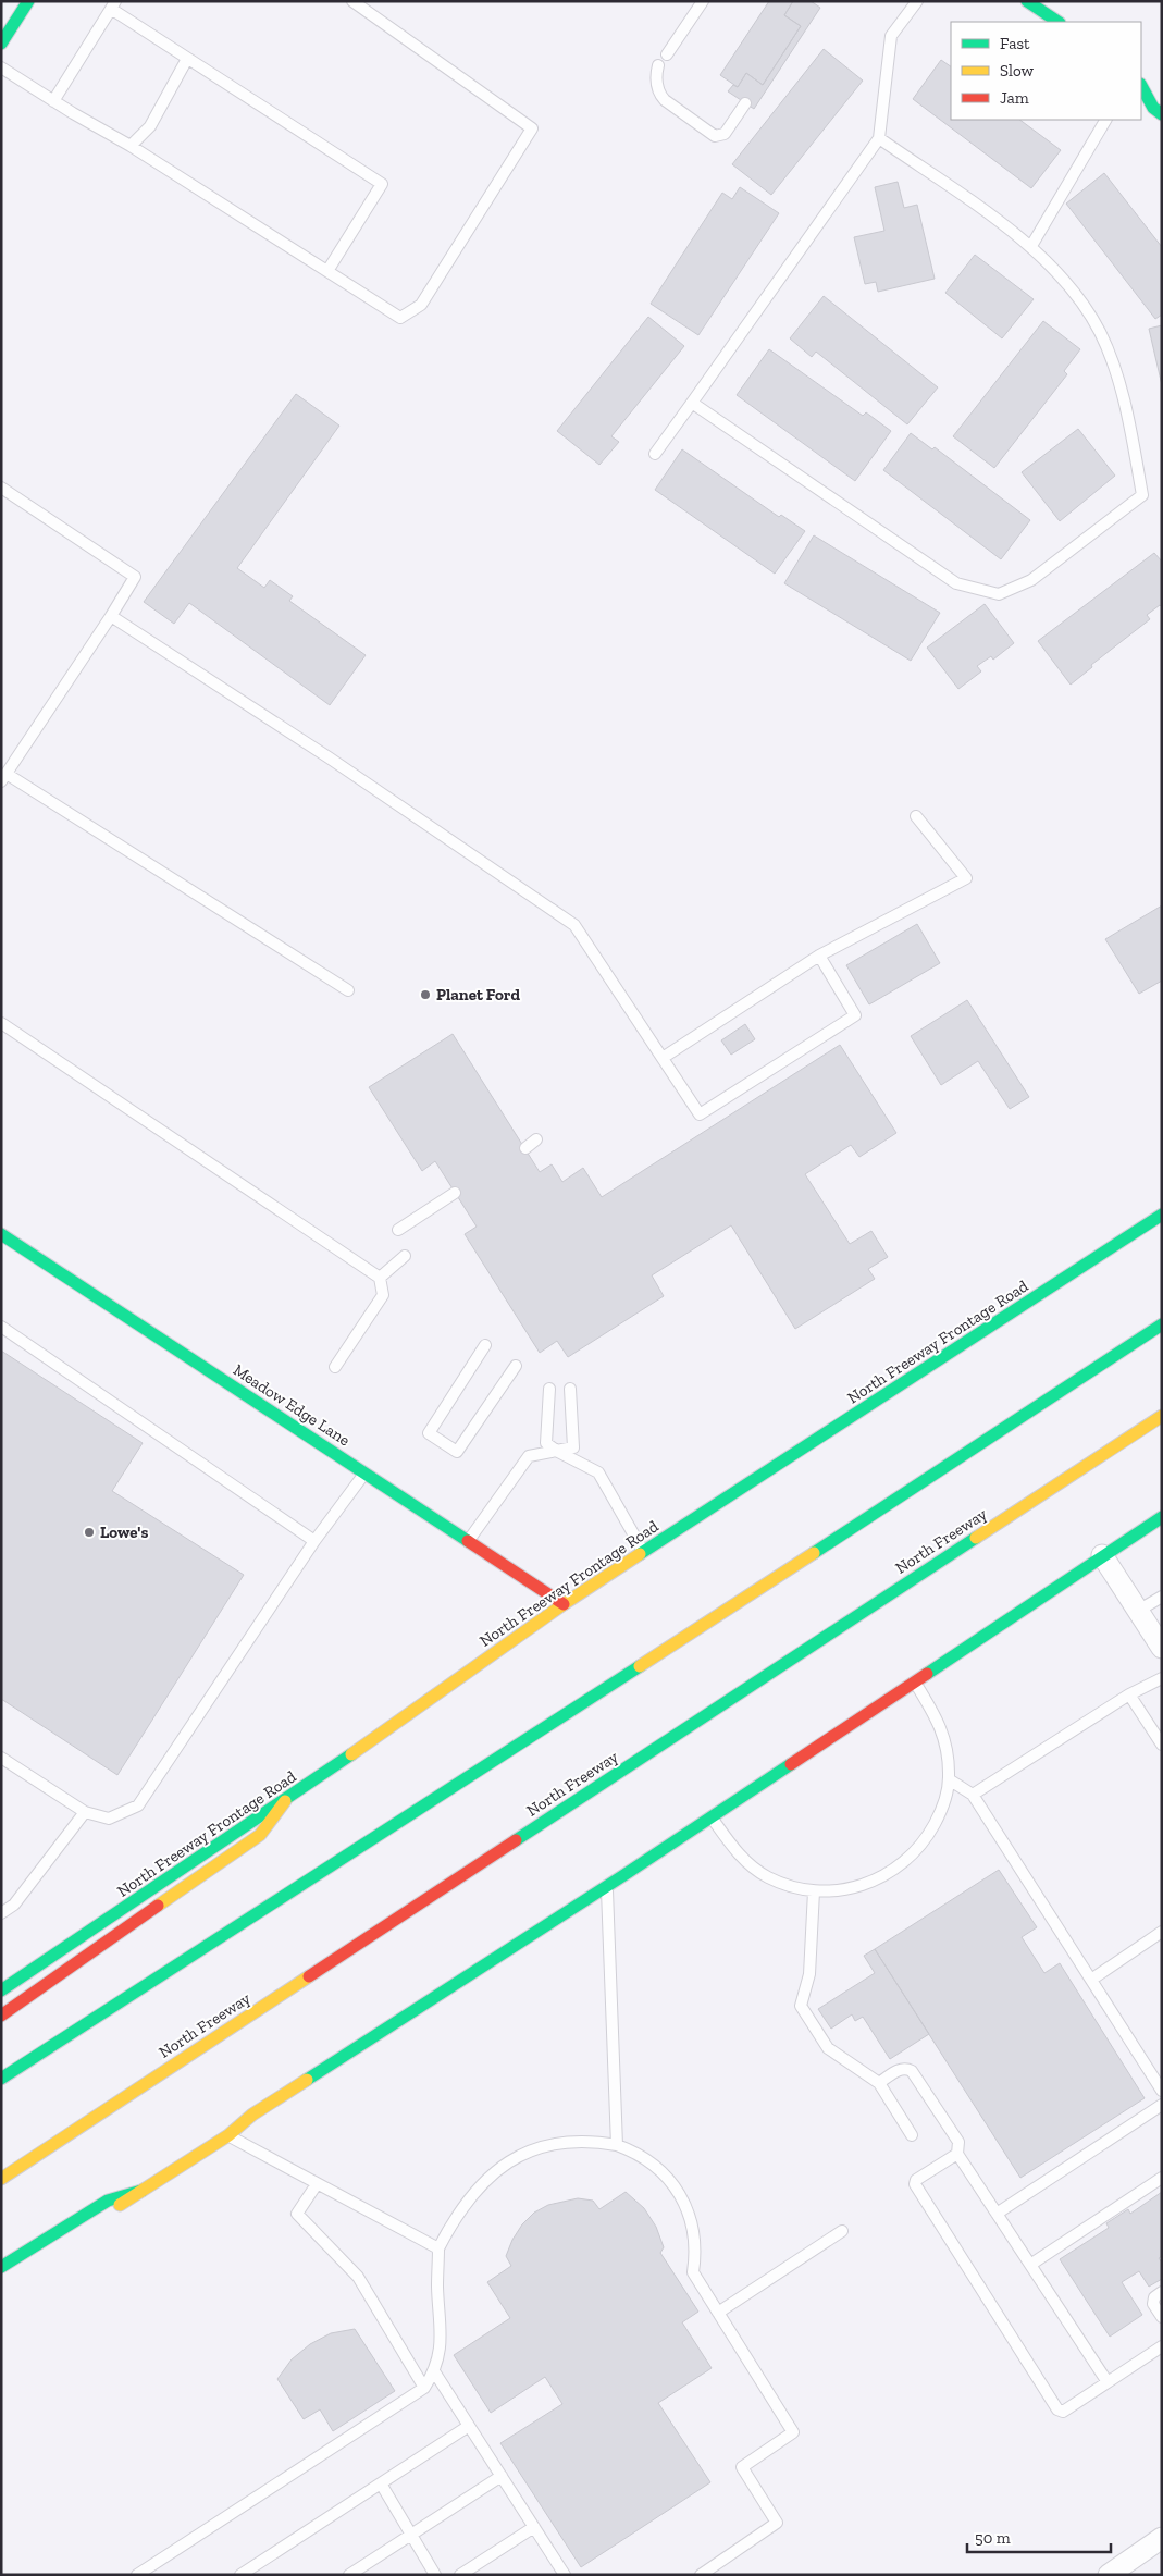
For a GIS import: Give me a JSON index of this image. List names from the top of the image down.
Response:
{
  "streets": {
    "main road": ["North Freeway Frontage Road", "Meadow Edge Lane", "North Freeway"]
  },
  "crossings": [
    ["North Freeway Frontage Road", "Meadow Edge Lane"]
  ],
  "places": ["Planet Ford", "Lowe's"],
  "legend": ["Fast", "Slow", "Jam"],
  "scale_bar": "50 m"
}
